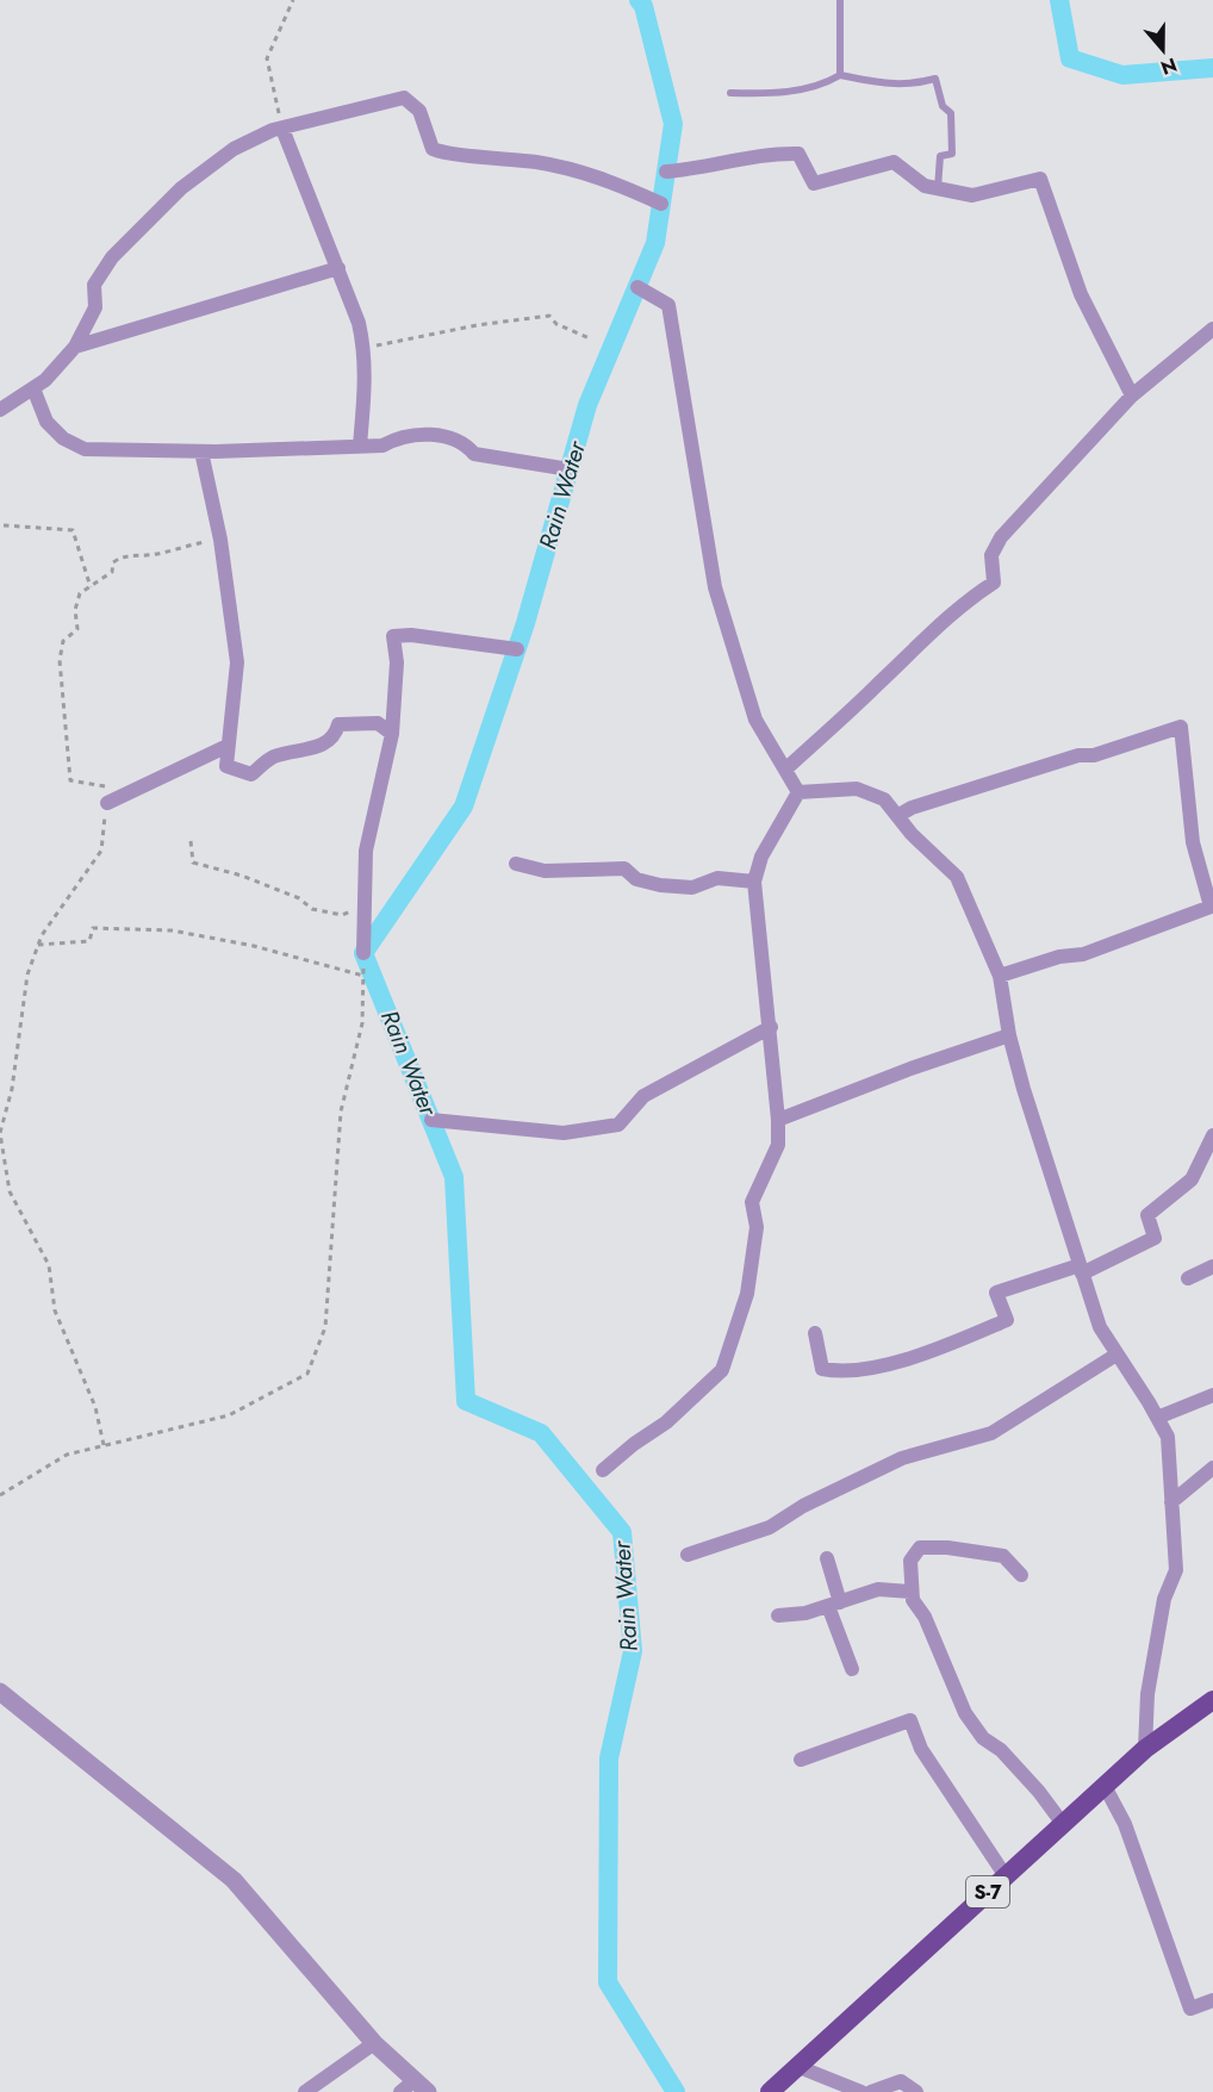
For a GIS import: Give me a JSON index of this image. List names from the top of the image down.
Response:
{
  "streets": {
    "main road": ["S-7"]
  },
  "water": ["Rain Water"],
  "north": "bottom"
}
